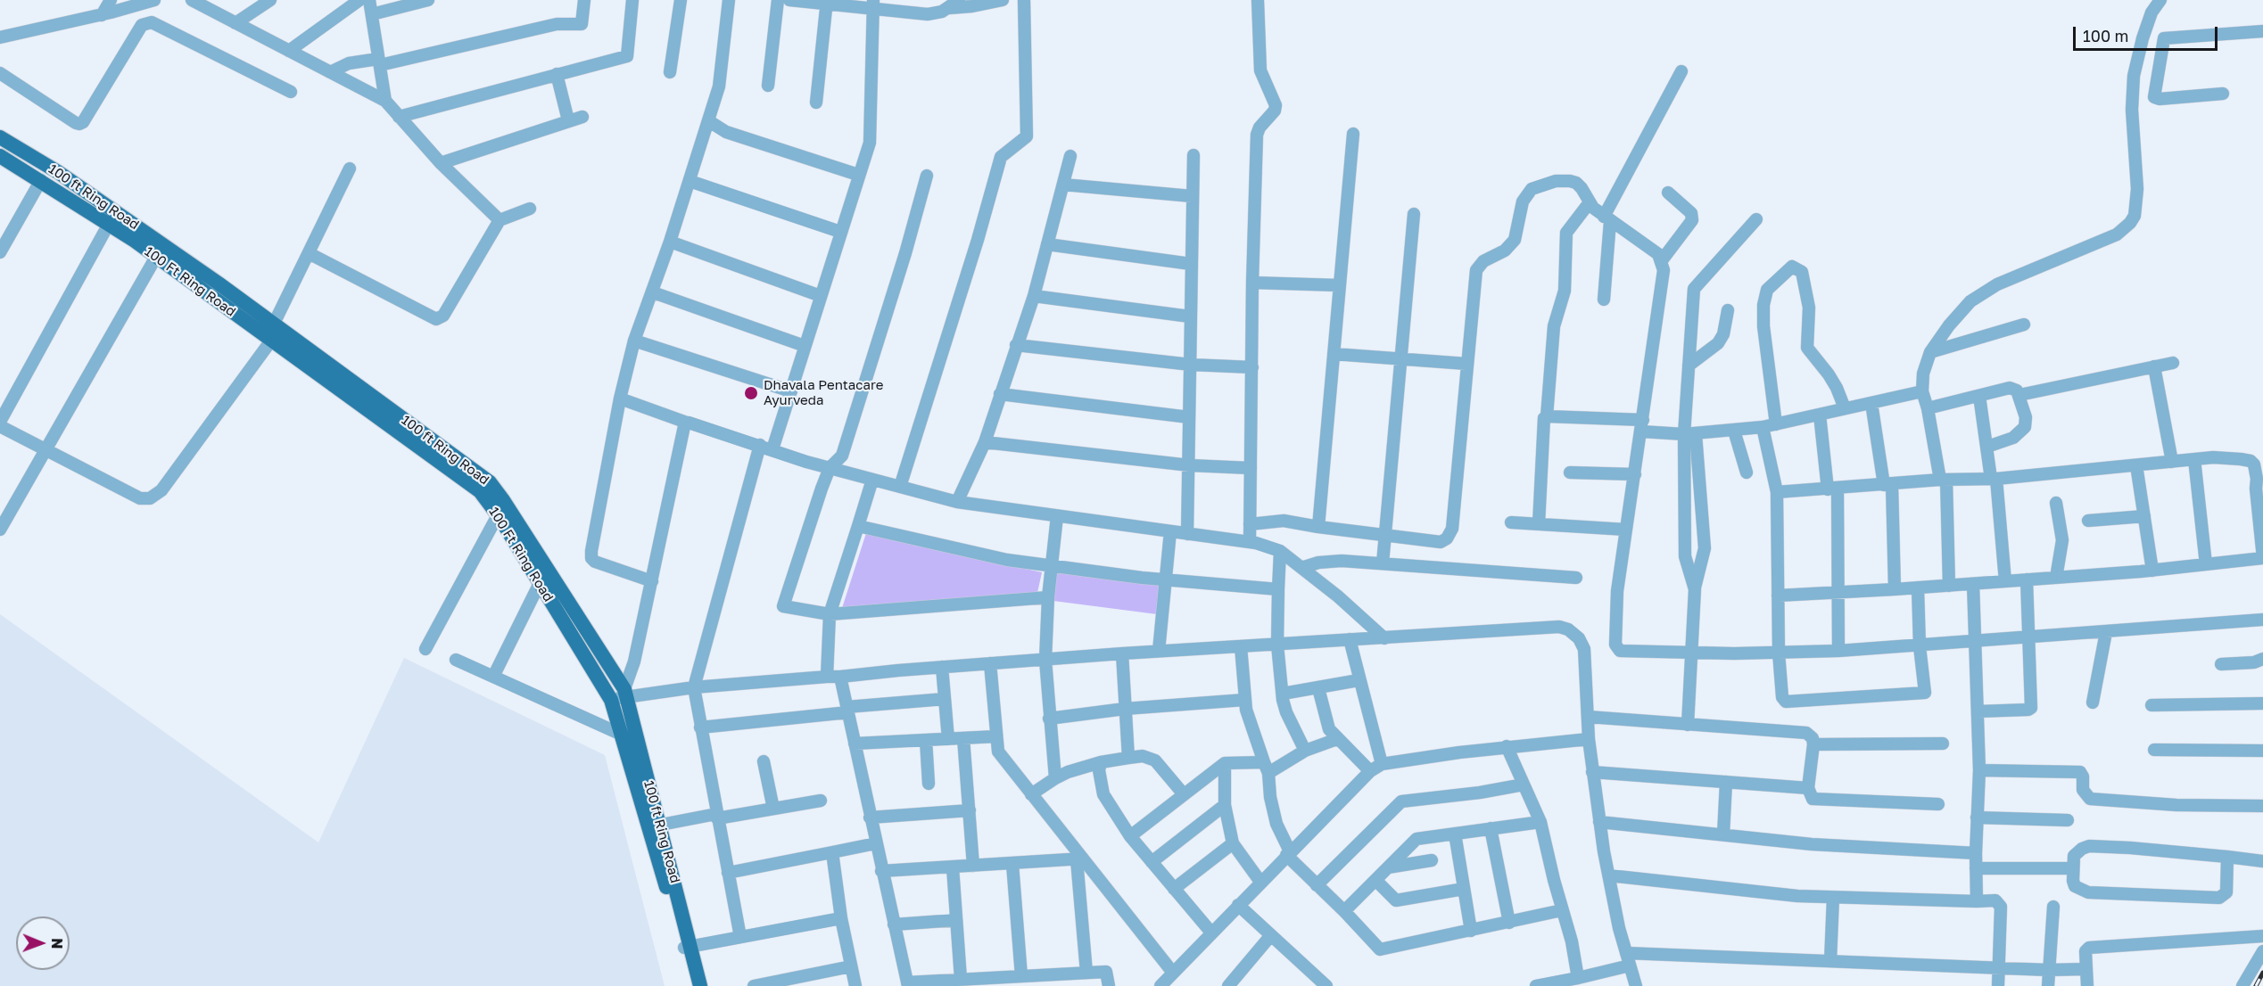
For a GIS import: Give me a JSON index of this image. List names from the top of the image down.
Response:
{
  "streets": {
    "main road": ["100 ft Ring Road", "100 Ft Ring Road"]
  },
  "crossings": [
    ["100 ft Ring Road", "100 Ft Ring Road"]
  ],
  "places": ["Dhavala Pentacare Ayurveda"],
  "scale_bar": "100 m",
  "north": "right"
}
